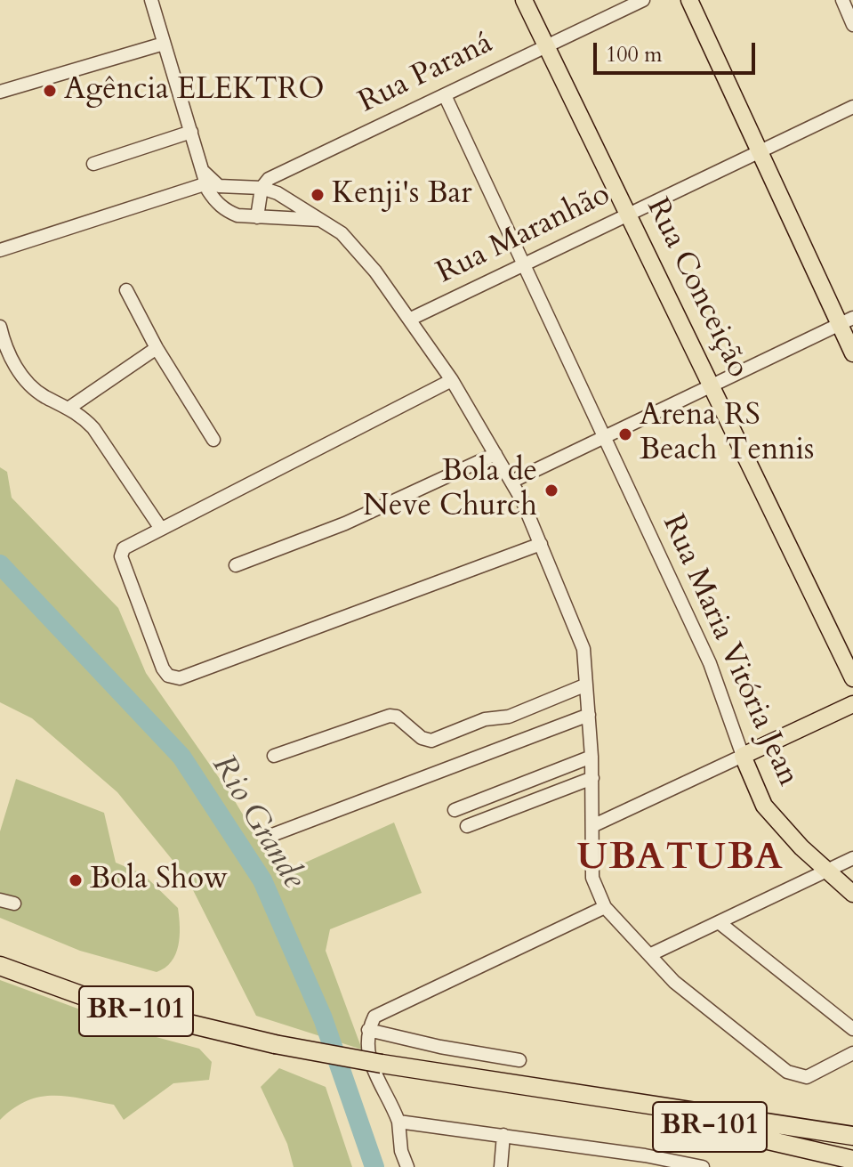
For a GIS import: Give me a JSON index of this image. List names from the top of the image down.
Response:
{
  "streets": {
    "highway": ["BR-101"],
    "main road": ["Rua Conceição", "Rua Maria Vitória Jean"],
    "street": ["Rua Paraná", "Rua Maranhão"]
  },
  "crossings": [
    ["Rua Paraná", "Rua Conceição"],
    ["Rua Paraná", "Rua Maria Vitória Jean"],
    ["Rua Maranhão", "Rua Conceição"],
    ["Rua Maranhão", "Rua Maria Vitória Jean"]
  ],
  "districts": ["UBATUBA"],
  "water": ["Rio Grande"],
  "places": [
    "Agência ELEKTRO",
    "Kenji's Bar",
    "Arena RS Beach Tennis",
    "Bola de Neve Church",
    "Bola Show"
  ],
  "scale_bar": "100 m"
}
